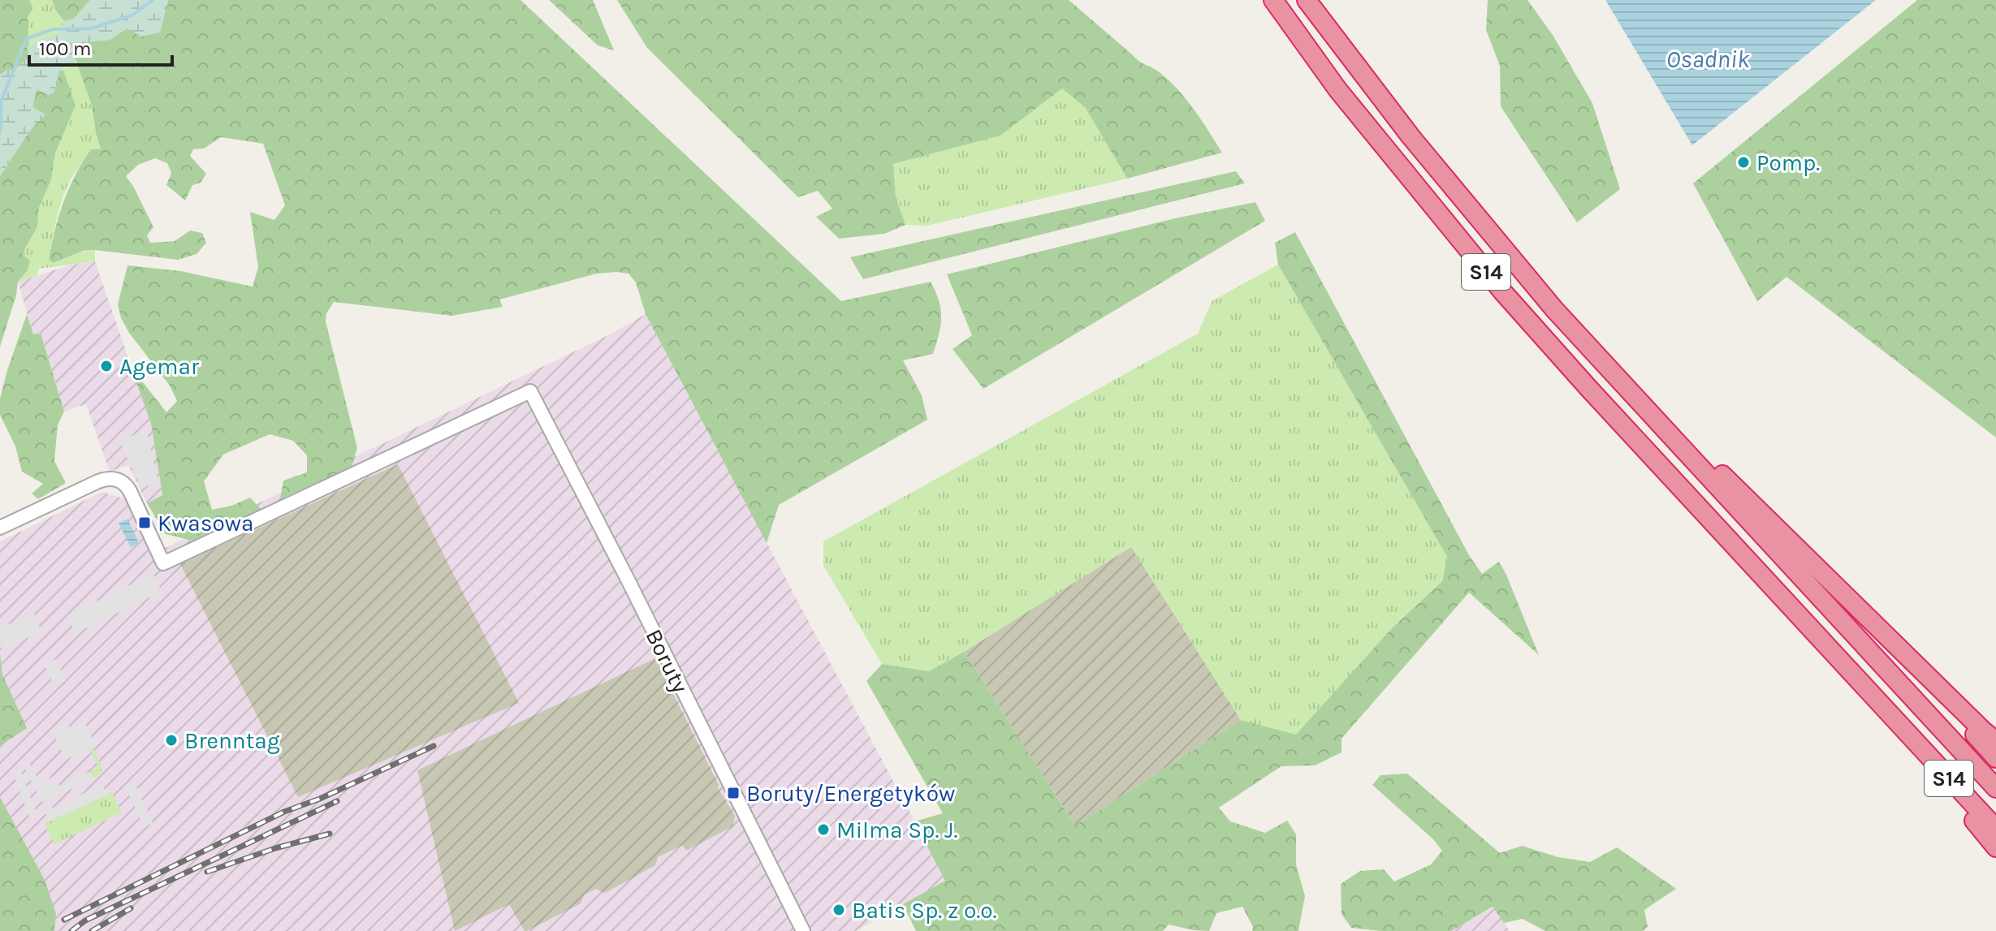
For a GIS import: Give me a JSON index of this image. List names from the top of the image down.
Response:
{
  "streets": {
    "highway": ["S14"],
    "street": ["Boruty"]
  },
  "water": ["Osadnik"],
  "places": {
    "other": [
      "Pomp.",
      "Agemar",
      "Brenntag",
      "Milma Sp. J.",
      "Batis Sp. z o.o."
    ],
    "transit": ["Kwasowa", "Boruty/Energetyków"]
  },
  "scale_bar": "100 m"
}
